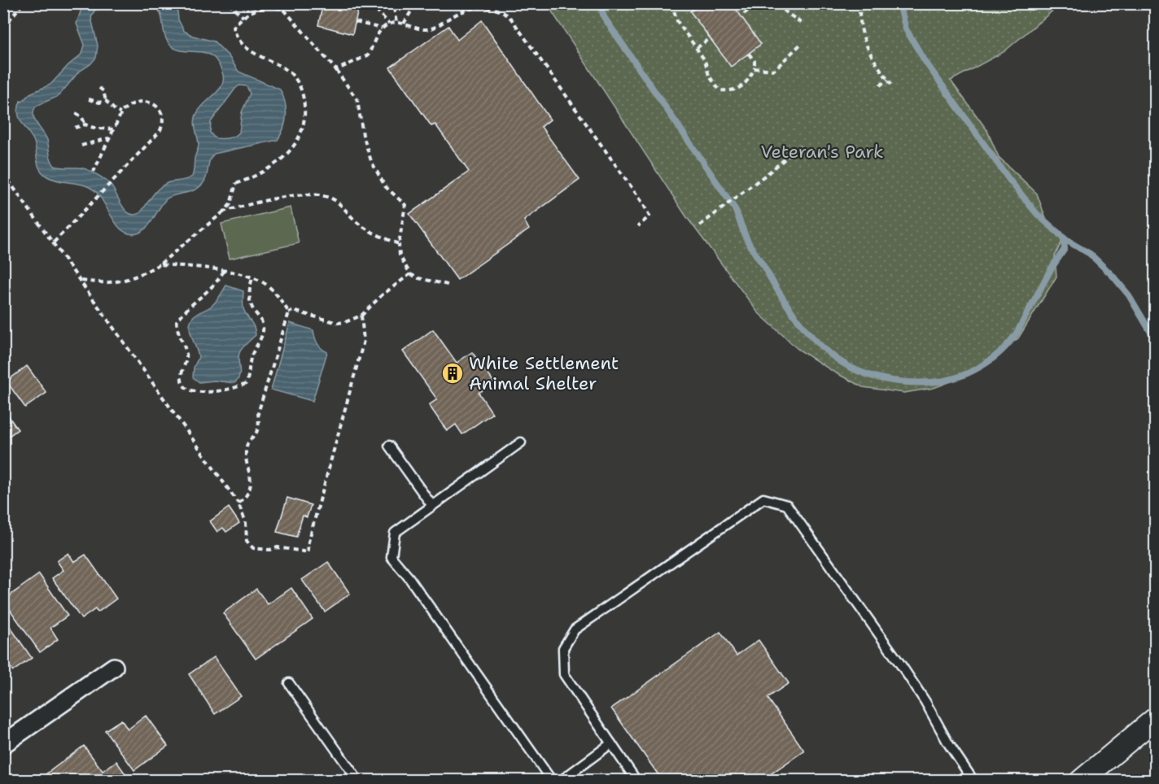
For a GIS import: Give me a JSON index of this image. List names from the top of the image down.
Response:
{
  "parks": ["Veteran's Park"],
  "places": {
    "building": ["White Settlement Animal Shelter"]
  }
}
